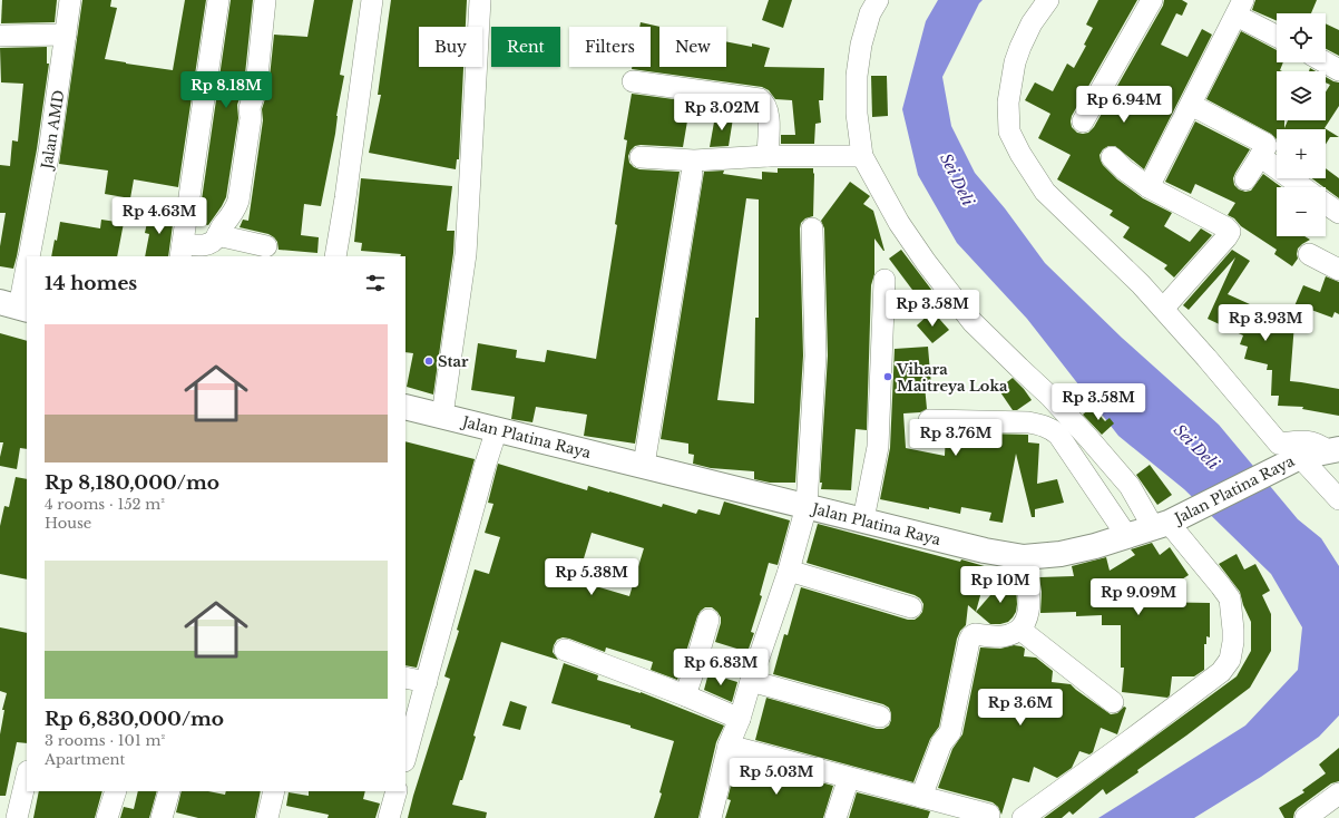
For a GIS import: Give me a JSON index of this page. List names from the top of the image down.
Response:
{
  "streets": {
    "main road": ["Jalan Platina Raya"],
    "street": ["Jalan AMD"]
  },
  "water": ["Sei Deli"],
  "places": ["Star", "Vihara Maitreya Loka"],
  "page": {
    "map_buttons": ["+", "−"],
    "chip": [
      "Buy",
      "Rent",
      "Filters",
      "New"
    ],
    "price": [
      "Rp 8.18M",
      "Rp 6.94M",
      "Rp 3.02M",
      "Rp 4.63M",
      "Rp 3.58M",
      "Rp 3.93M",
      "Rp 3.58M",
      "Rp 3.76M",
      "Rp 5.38M",
      "Rp 10M",
      "Rp 9.09M",
      "Rp 6.83M",
      "Rp 3.6M",
      "Rp 5.03M"
    ],
    "heading": "14 homes",
    "list": [
      {
        "name": "Rp 8,180,000/mo",
        "note": "4 rooms · 152 m² · House"
      },
      {
        "name": "Rp 6,830,000/mo",
        "note": "3 rooms · 101 m² · Apartment"
      }
    ]
  }
}
